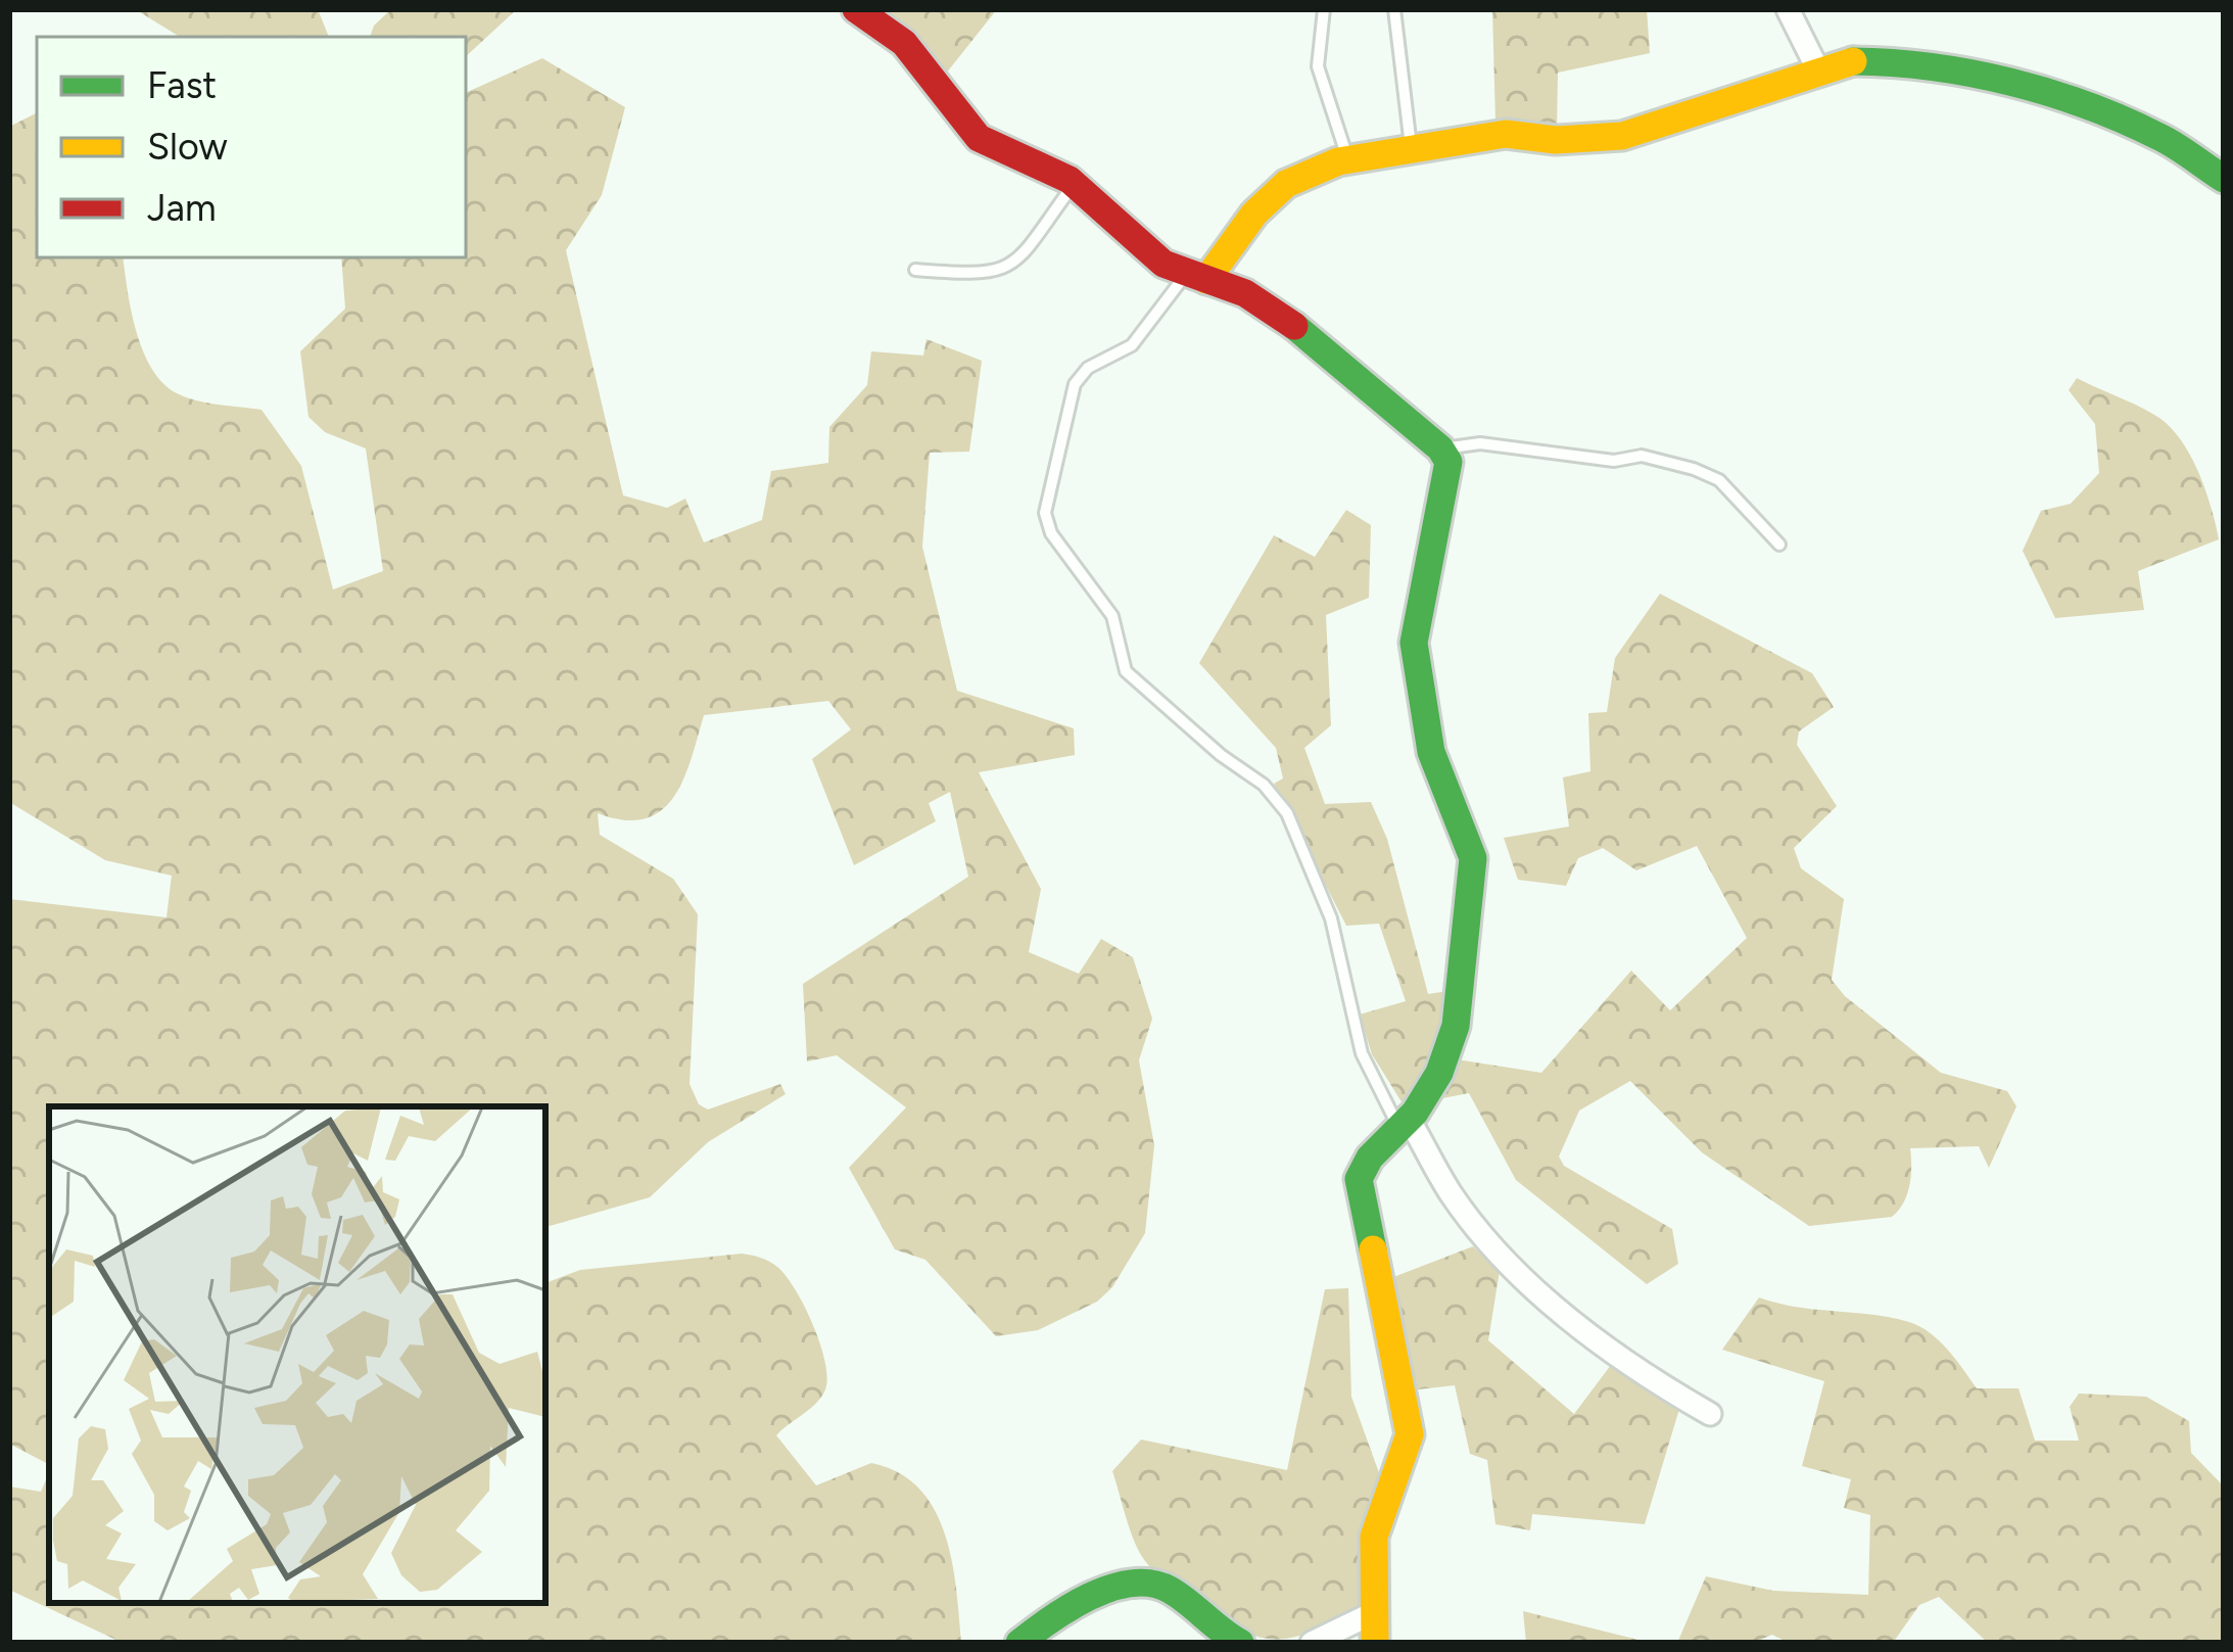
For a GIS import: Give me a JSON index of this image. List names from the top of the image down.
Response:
{
  "legend": ["Fast", "Slow", "Jam"]
}
